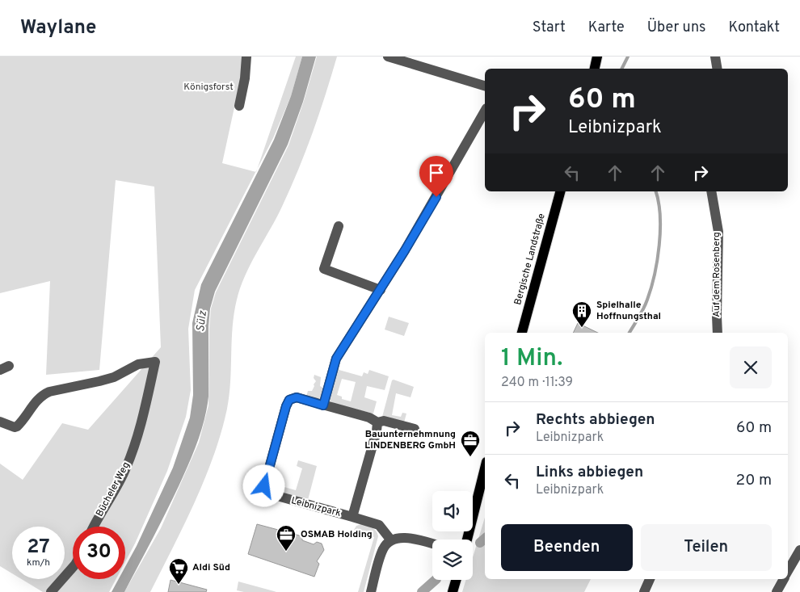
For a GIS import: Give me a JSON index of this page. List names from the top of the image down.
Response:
{
  "streets": {
    "main road": ["Bergische Landstraße"],
    "street": ["Auf dem Rosenberg", "Bücheler Weg", "Leibnizpark"]
  },
  "water": ["Sülz"],
  "parks": ["Königsforst"],
  "places": {
    "building": ["Spielhalle Hoffnungsthal"],
    "office": ["Bauunternehmnung LINDENBERG GmbH", "OSMAB Holding"],
    "supermarket": ["Aldi Süd"]
  },
  "page": {
    "header": "Waylane",
    "nav": [
      "Start",
      "Karte",
      "Über uns",
      "Kontakt"
    ],
    "turn": ["60 m", "Leibnizpark"],
    "heading": ["1 Min.", "240 m · 11:39"],
    "list": [
      {
        "name": "Rechts abbiegen",
        "note": "Leibnizpark",
        "value": "60 m"
      },
      {
        "name": "Links abbiegen",
        "note": "Leibnizpark",
        "value": "20 m"
      }
    ],
    "buttons": ["Beenden", "Teilen"],
    "speed": "27 km/h",
    "limit": "30"
  }
}
